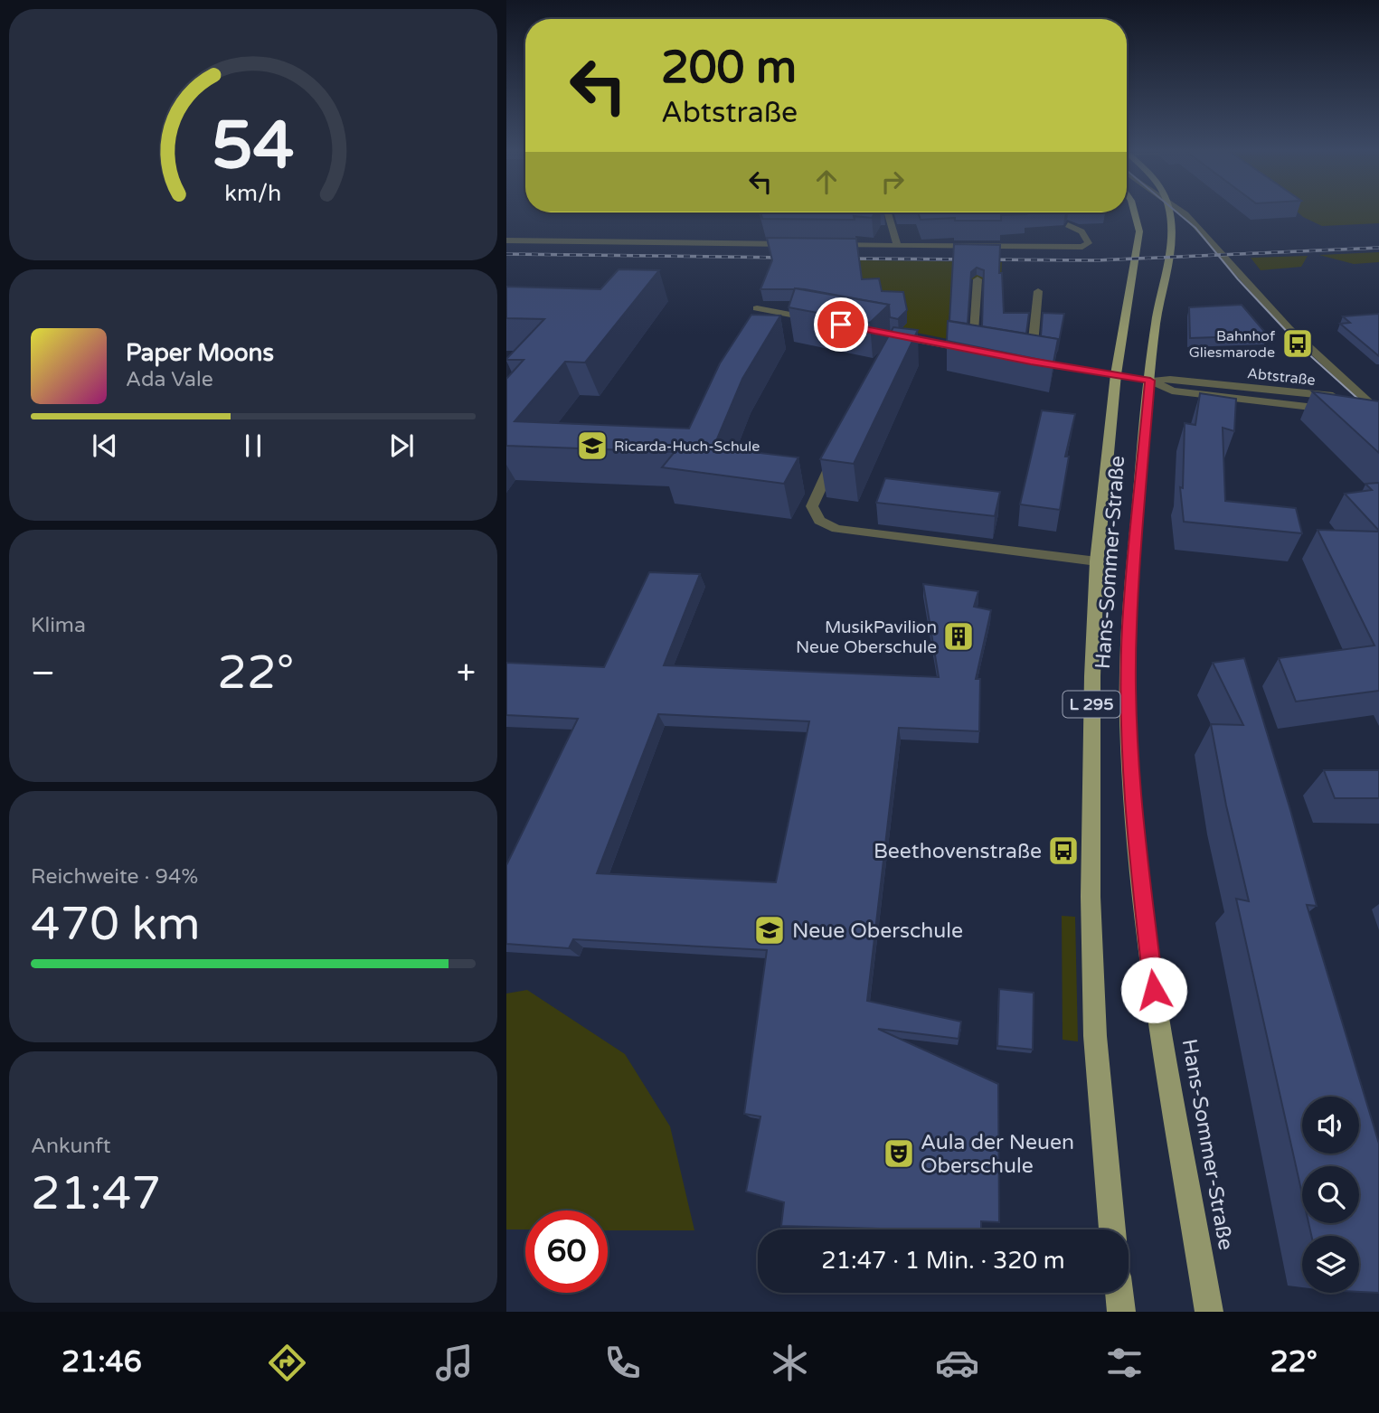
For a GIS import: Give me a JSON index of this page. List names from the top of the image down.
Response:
{
  "streets": {
    "main road": ["Hans-Sommer-Straße", "L 295"],
    "street": ["Abtstraße"]
  },
  "crossings": [
    ["Abtstraße", "Hans-Sommer-Straße"],
    ["Abtstraße", "L 295"],
    ["Hans-Sommer-Straße", "L 295"]
  ],
  "places": {
    "bus stop": ["Bahnhof Gliesmarode", "Beethovenstraße"],
    "school or university": ["Ricarda-Huch-Schule", "Neue Oberschule"],
    "building": ["MusikPavilion Neue Oberschule"],
    "theatre": ["Aula der Neuen Oberschule"]
  },
  "page": {
    "turn": ["200 m", "Abtstraße"],
    "song": ["Paper Moons", "Ada Vale"],
    "tile": [
      "Klima",
      ["Reichweite · 94%", "470 km"],
      ["Ankunft", "21:47"]
    ],
    "heat": ["−", "22°", "+"],
    "limit": "60",
    "trip": "21:47 · 1 Min. · 320 m",
    "tabs": ["21:46", "22°"],
    "gauge": ["54", "km/h"]
  }
}
